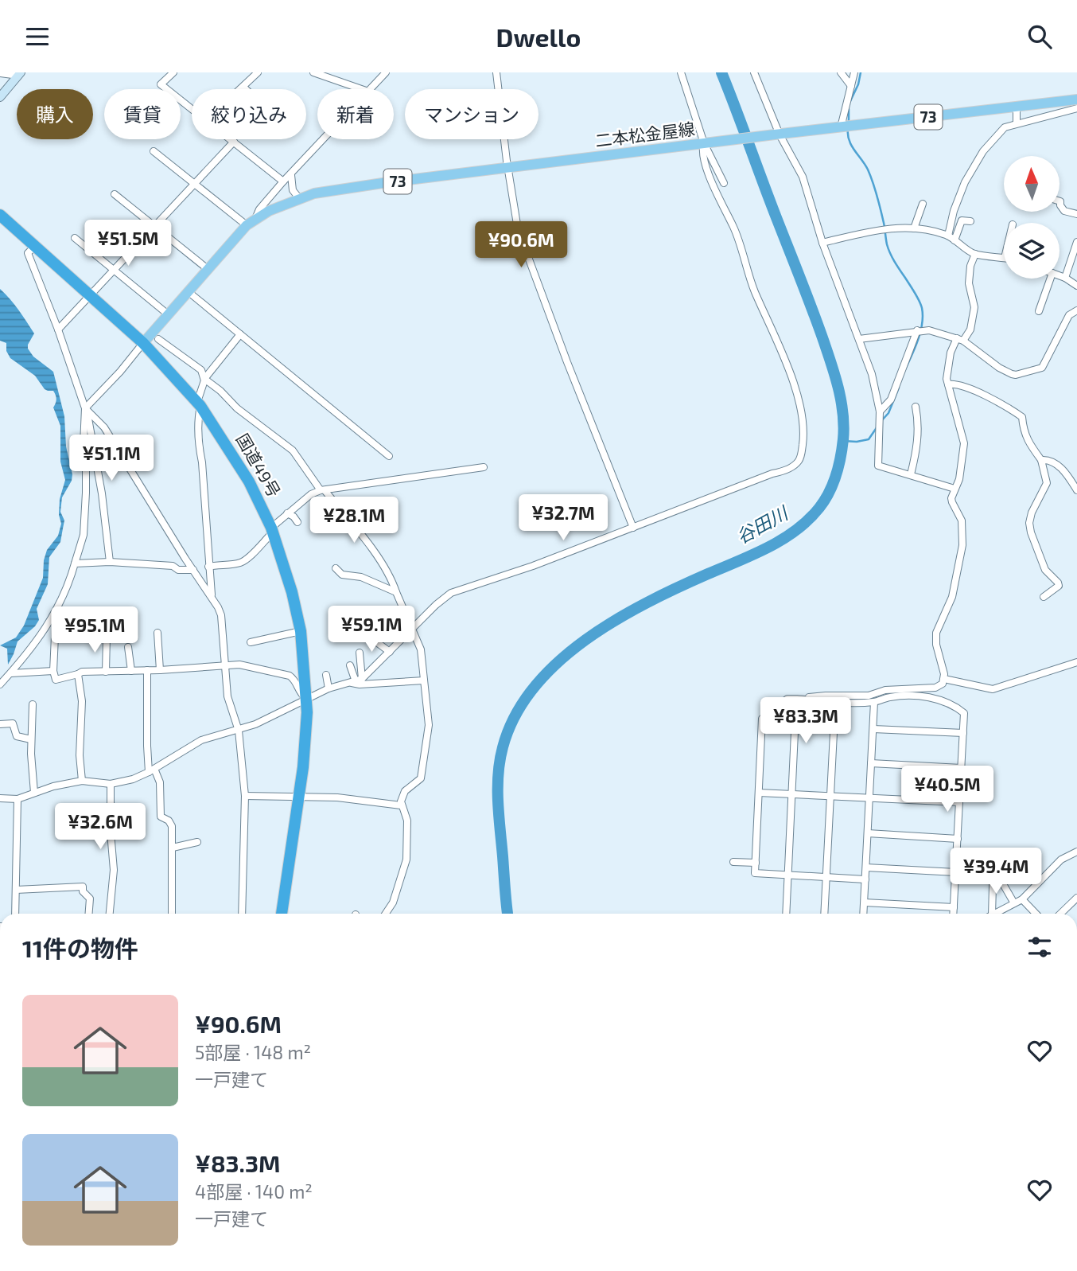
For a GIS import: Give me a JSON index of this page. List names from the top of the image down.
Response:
{
  "streets": {
    "highway": ["国道49号"],
    "main road": ["73", "二本松金屋線"]
  },
  "crossings": [
    ["二本松金屋線", "国道49号"]
  ],
  "water": ["谷田川"],
  "north": "top",
  "page": {
    "header": "Dwello",
    "chip": [
      "購入",
      "賃貸",
      "絞り込み",
      "新着",
      "マンション"
    ],
    "price": [
      "¥51.5M",
      "¥90.6M",
      "¥51.1M",
      "¥32.7M",
      "¥28.1M",
      "¥59.1M",
      "¥95.1M",
      "¥83.3M",
      "¥40.5M",
      "¥32.6M",
      "¥39.4M"
    ],
    "heading": "11件の物件",
    "list": [
      {
        "name": "¥90.6M",
        "note": "5部屋 · 148 m² · 一戸建て"
      },
      {
        "name": "¥83.3M",
        "note": "4部屋 · 140 m² · 一戸建て"
      }
    ]
  }
}
